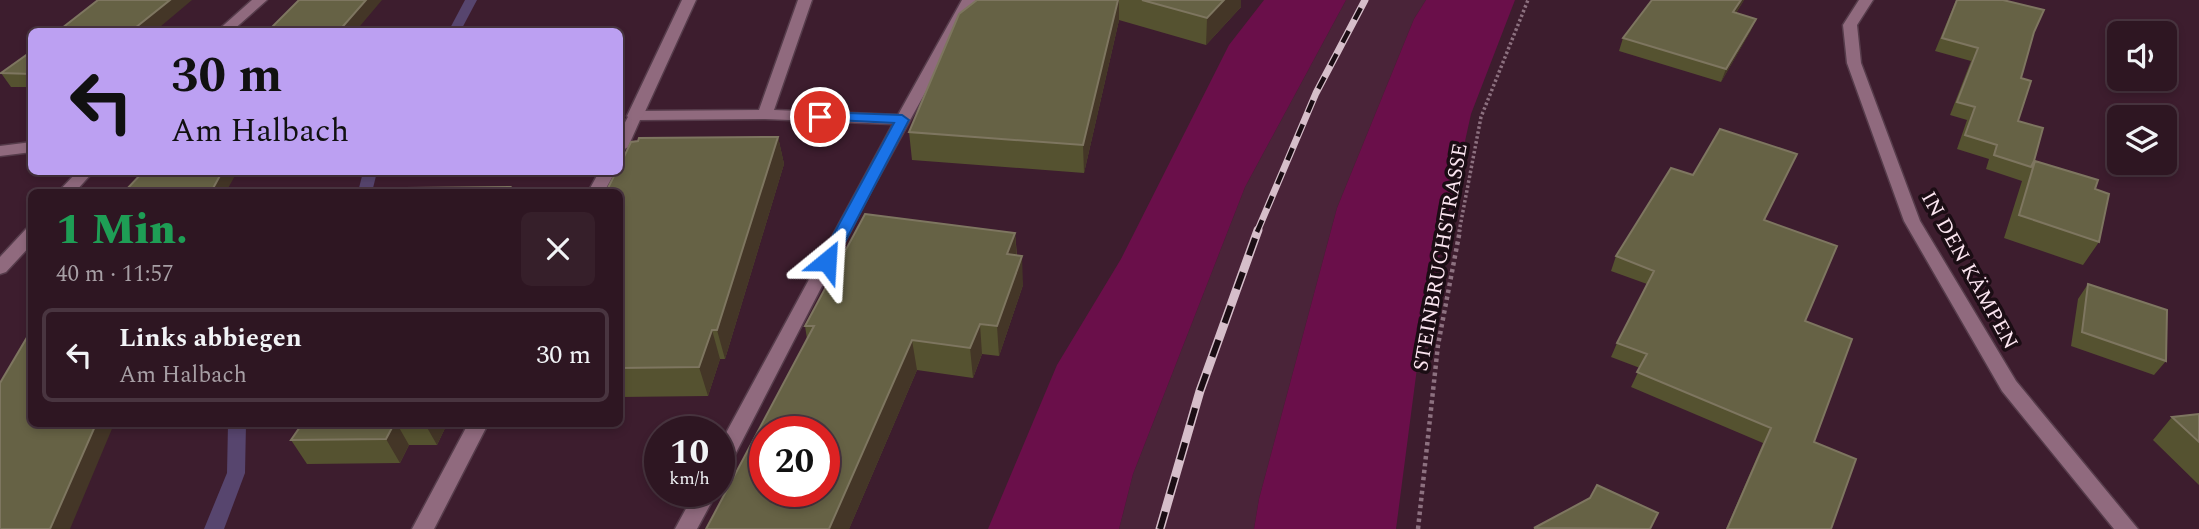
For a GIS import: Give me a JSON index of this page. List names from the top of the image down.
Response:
{
  "streets": {
    "street": ["IN DEN KÄMPEN"],
    "path": ["STEINBRUCHSTRASSE"]
  },
  "page": {
    "turn": ["30 m", "Am Halbach"],
    "heading": ["1 Min.", "40 m · 11:57"],
    "list": [
      {
        "name": "Links abbiegen",
        "note": "Am Halbach",
        "value": "30 m"
      }
    ],
    "speed": "10 km/h",
    "limit": "20"
  }
}
